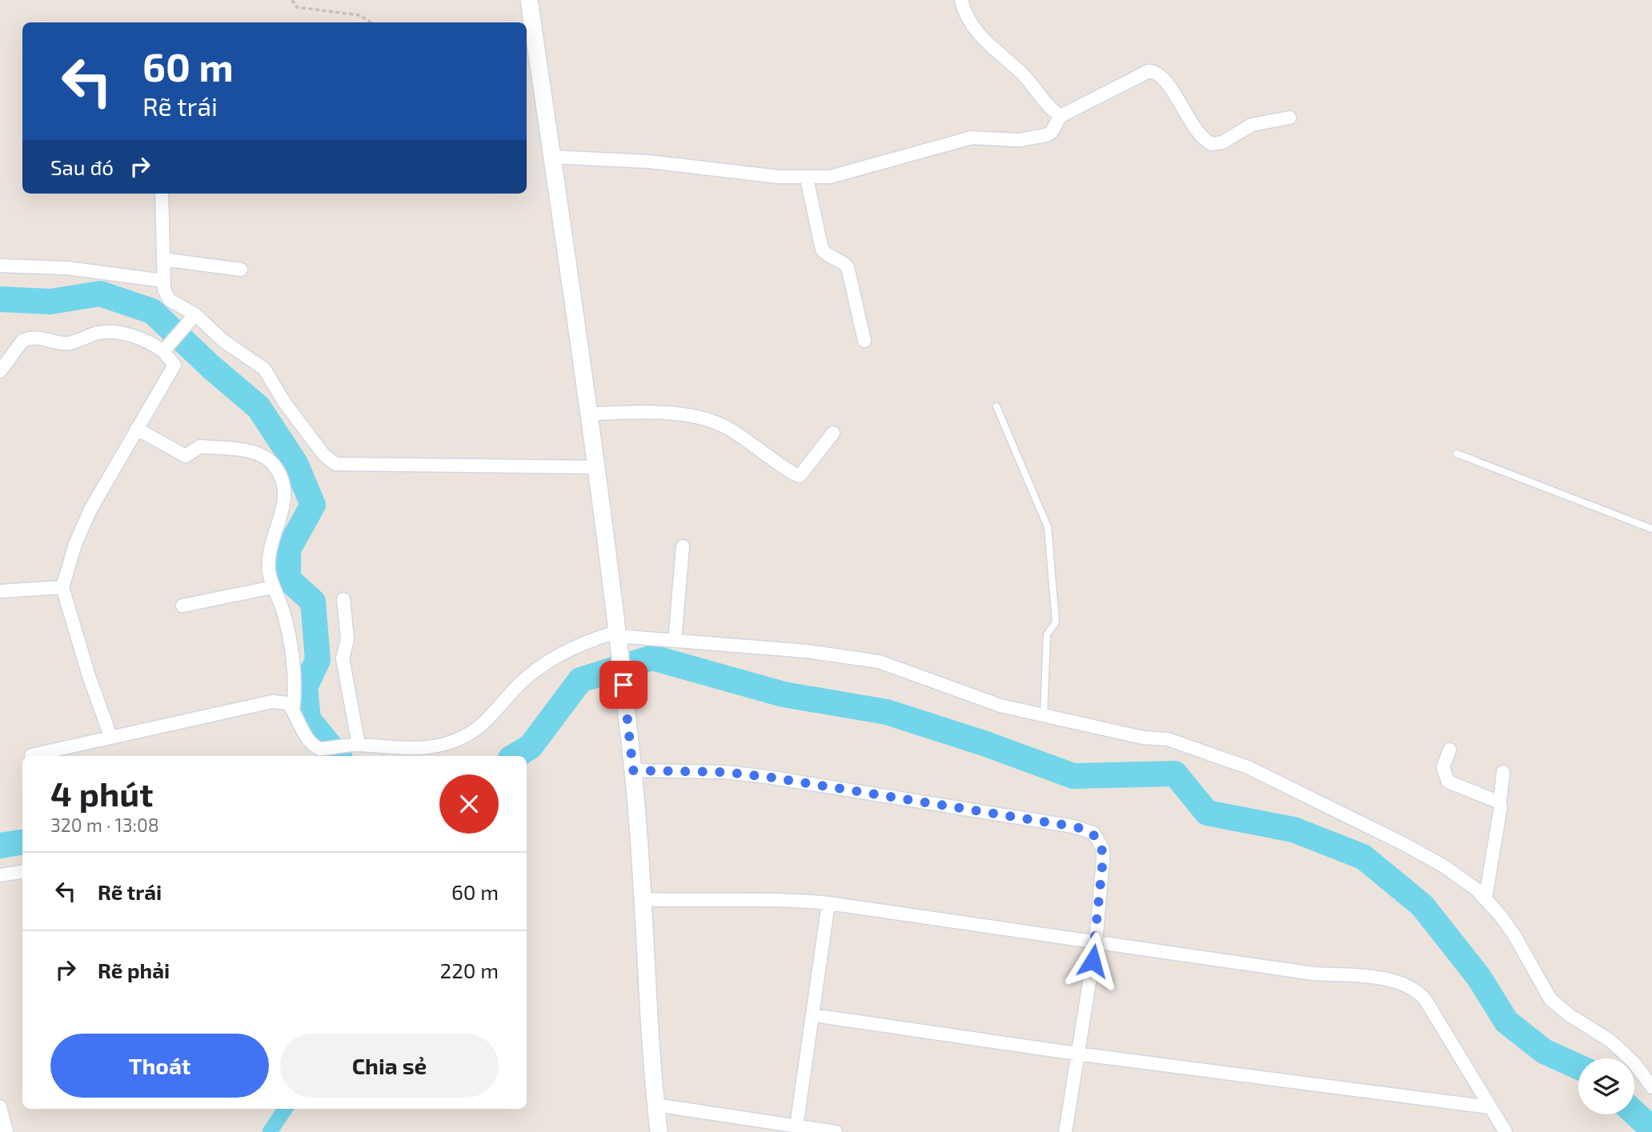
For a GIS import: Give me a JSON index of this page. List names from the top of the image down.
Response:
{
  "page": {
    "turn": ["60 m", "Rẽ trái"],
    "then": "Sau đó",
    "heading": ["4 phút", "320 m · 13:08"],
    "list": [
      {
        "name": "Rẽ trái",
        "value": "60 m"
      },
      {
        "name": "Rẽ phải",
        "value": "220 m"
      }
    ],
    "buttons": ["Thoát", "Chia sẻ"]
  }
}
